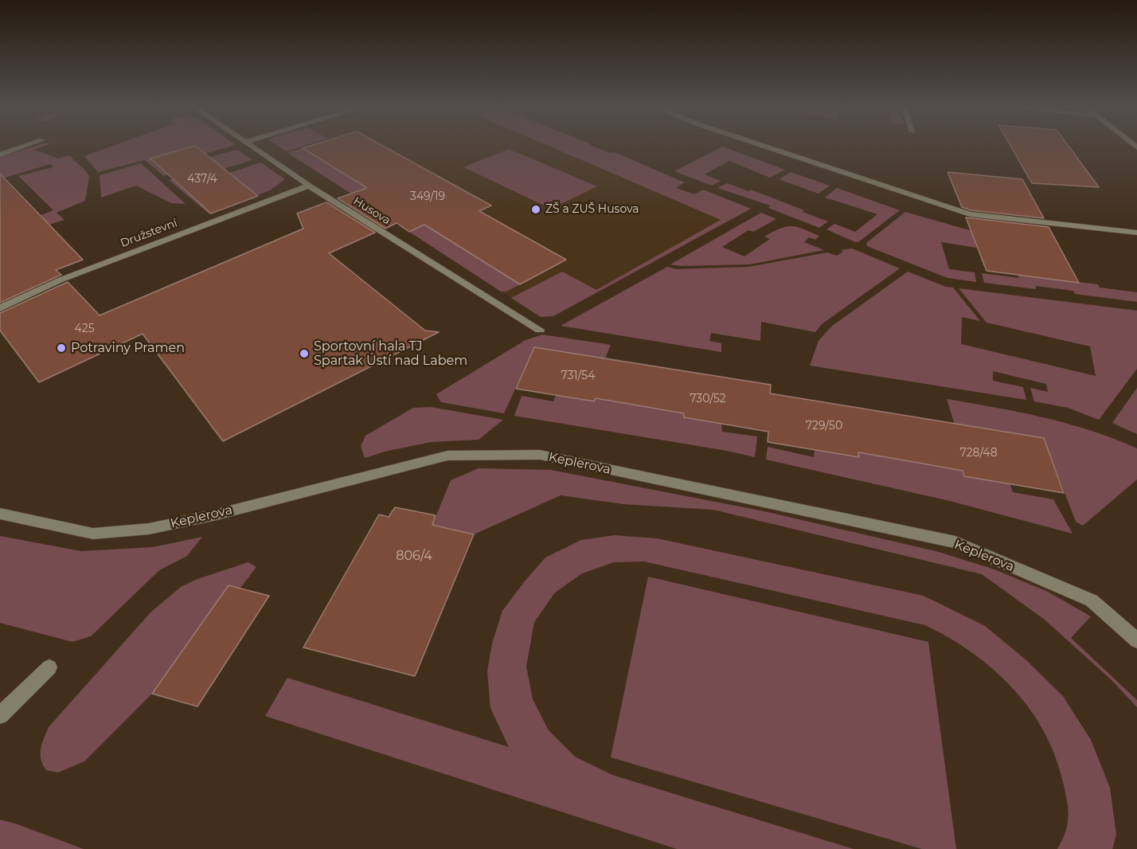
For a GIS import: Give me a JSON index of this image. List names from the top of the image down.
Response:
{
  "streets": {
    "street": ["Husova", "Družstevní", "Keplerova"]
  },
  "crossings": [
    ["Husova", "Družstevní"]
  ],
  "places": ["ZŠ a ZUŠ Husova", "Potraviny Pramen", "Sportovní hala TJ Spartak Ústí nad Labem"],
  "house_numbers": [
    "437/4",
    "349/19",
    "425",
    "731/54",
    "730/52",
    "729/50",
    "728/48",
    "806/4"
  ]
}
